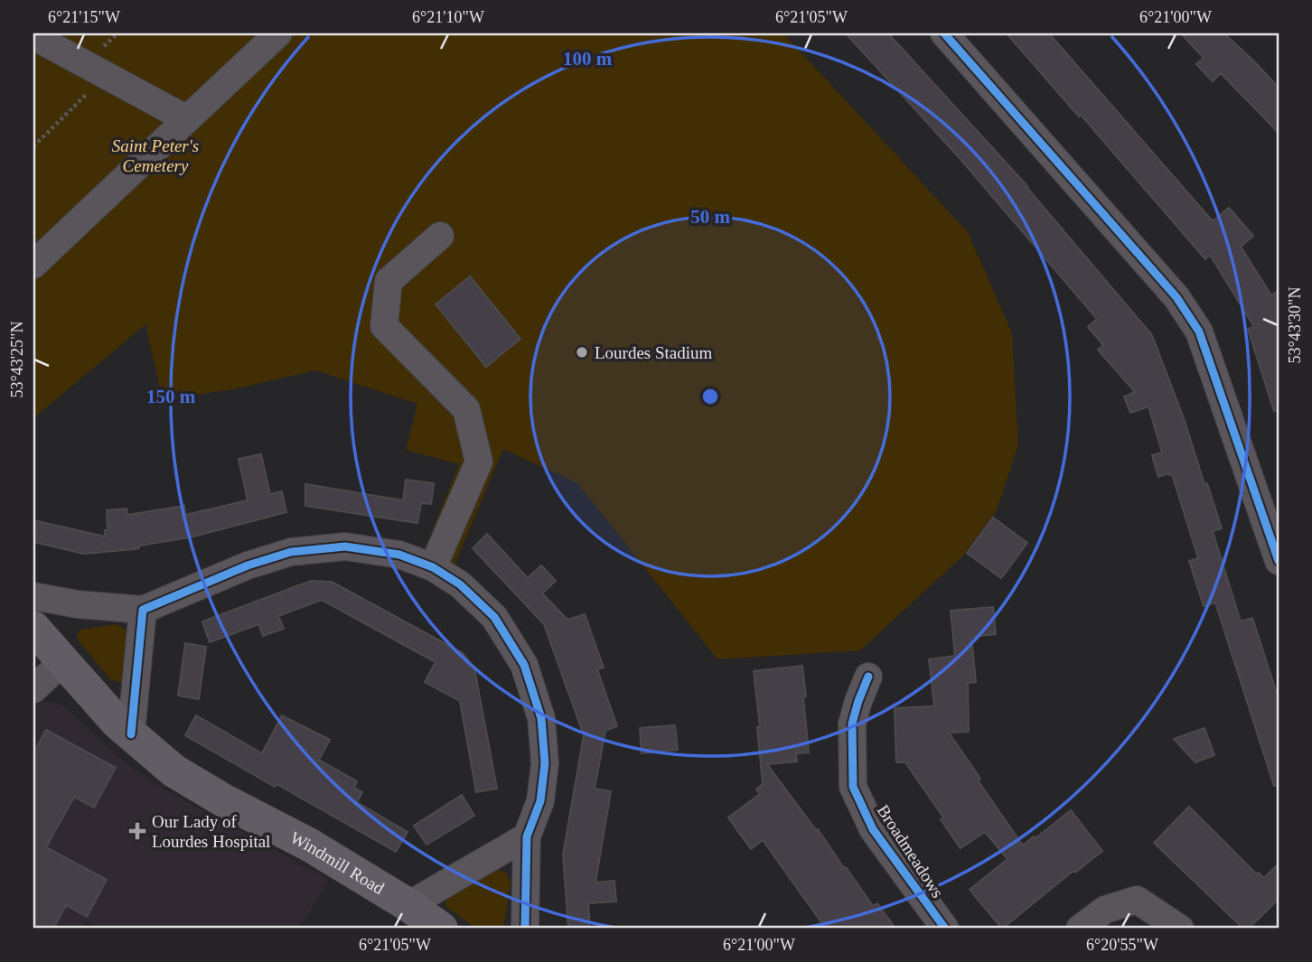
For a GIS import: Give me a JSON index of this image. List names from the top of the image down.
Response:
{
  "streets": {
    "main road": ["Windmill Road"],
    "street": ["Broadmeadows"]
  },
  "parks": ["Saint Peter's Cemetery"],
  "places": {
    "other": ["Lourdes Stadium"],
    "health": ["Our Lady of Lourdes Hospital"]
  },
  "coordinates": [
    "6°21'15\"W",
    "6°21'10\"W",
    "6°21'05\"W",
    "6°21'00\"W",
    "53°43'30\"N",
    "53°43'25\"N",
    "6°20'55\"W"
  ],
  "rings": ["100 m", "50 m", "150 m"]
}
